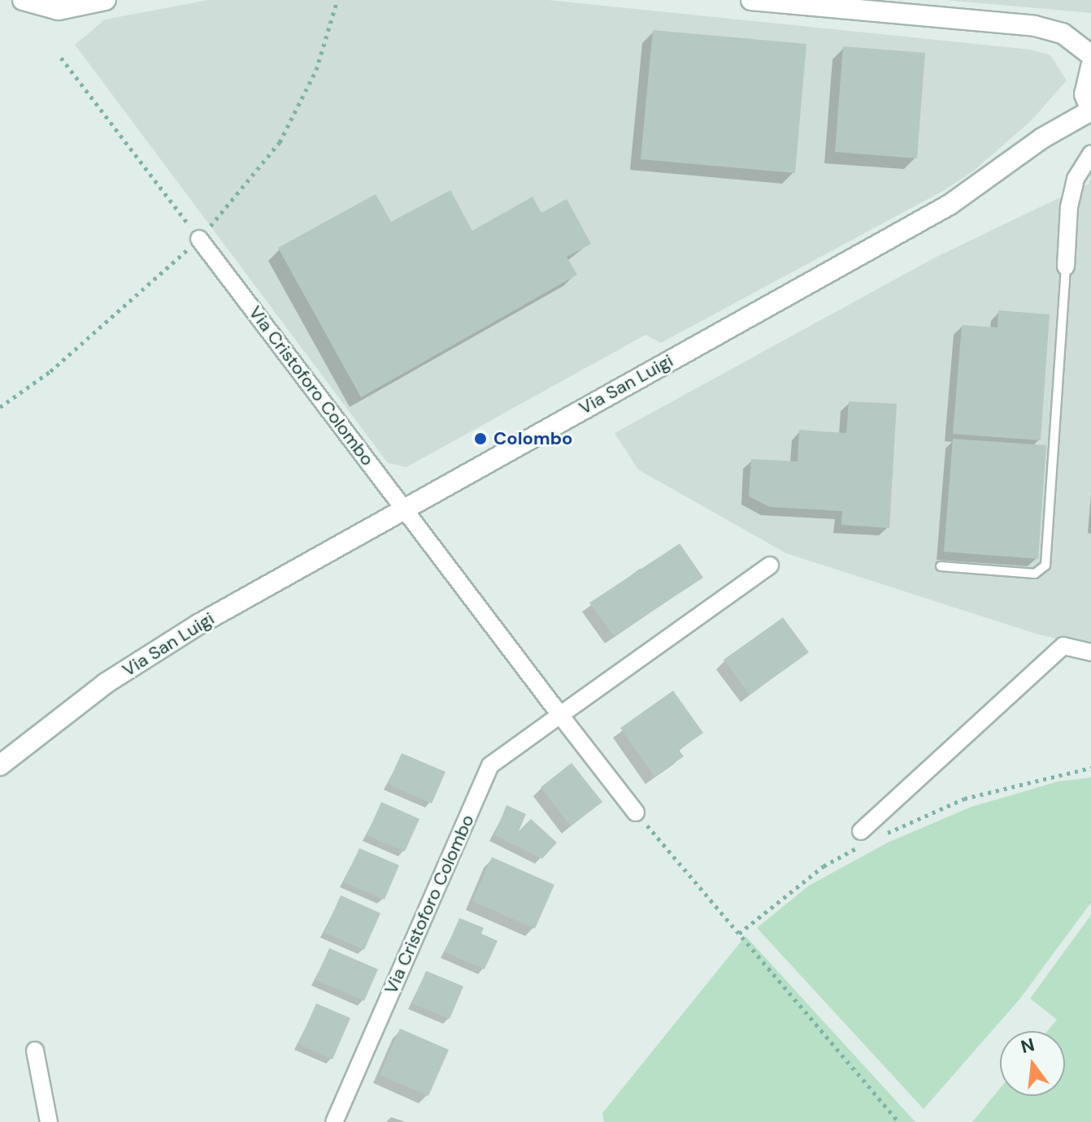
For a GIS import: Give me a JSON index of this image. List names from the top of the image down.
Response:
{
  "streets": {
    "street": ["Via San Luigi", "Via Cristoforo Colombo"]
  },
  "crossings": [
    ["Via San Luigi", "Via Cristoforo Colombo"]
  ],
  "places": ["Colombo"],
  "north": "top"
}
